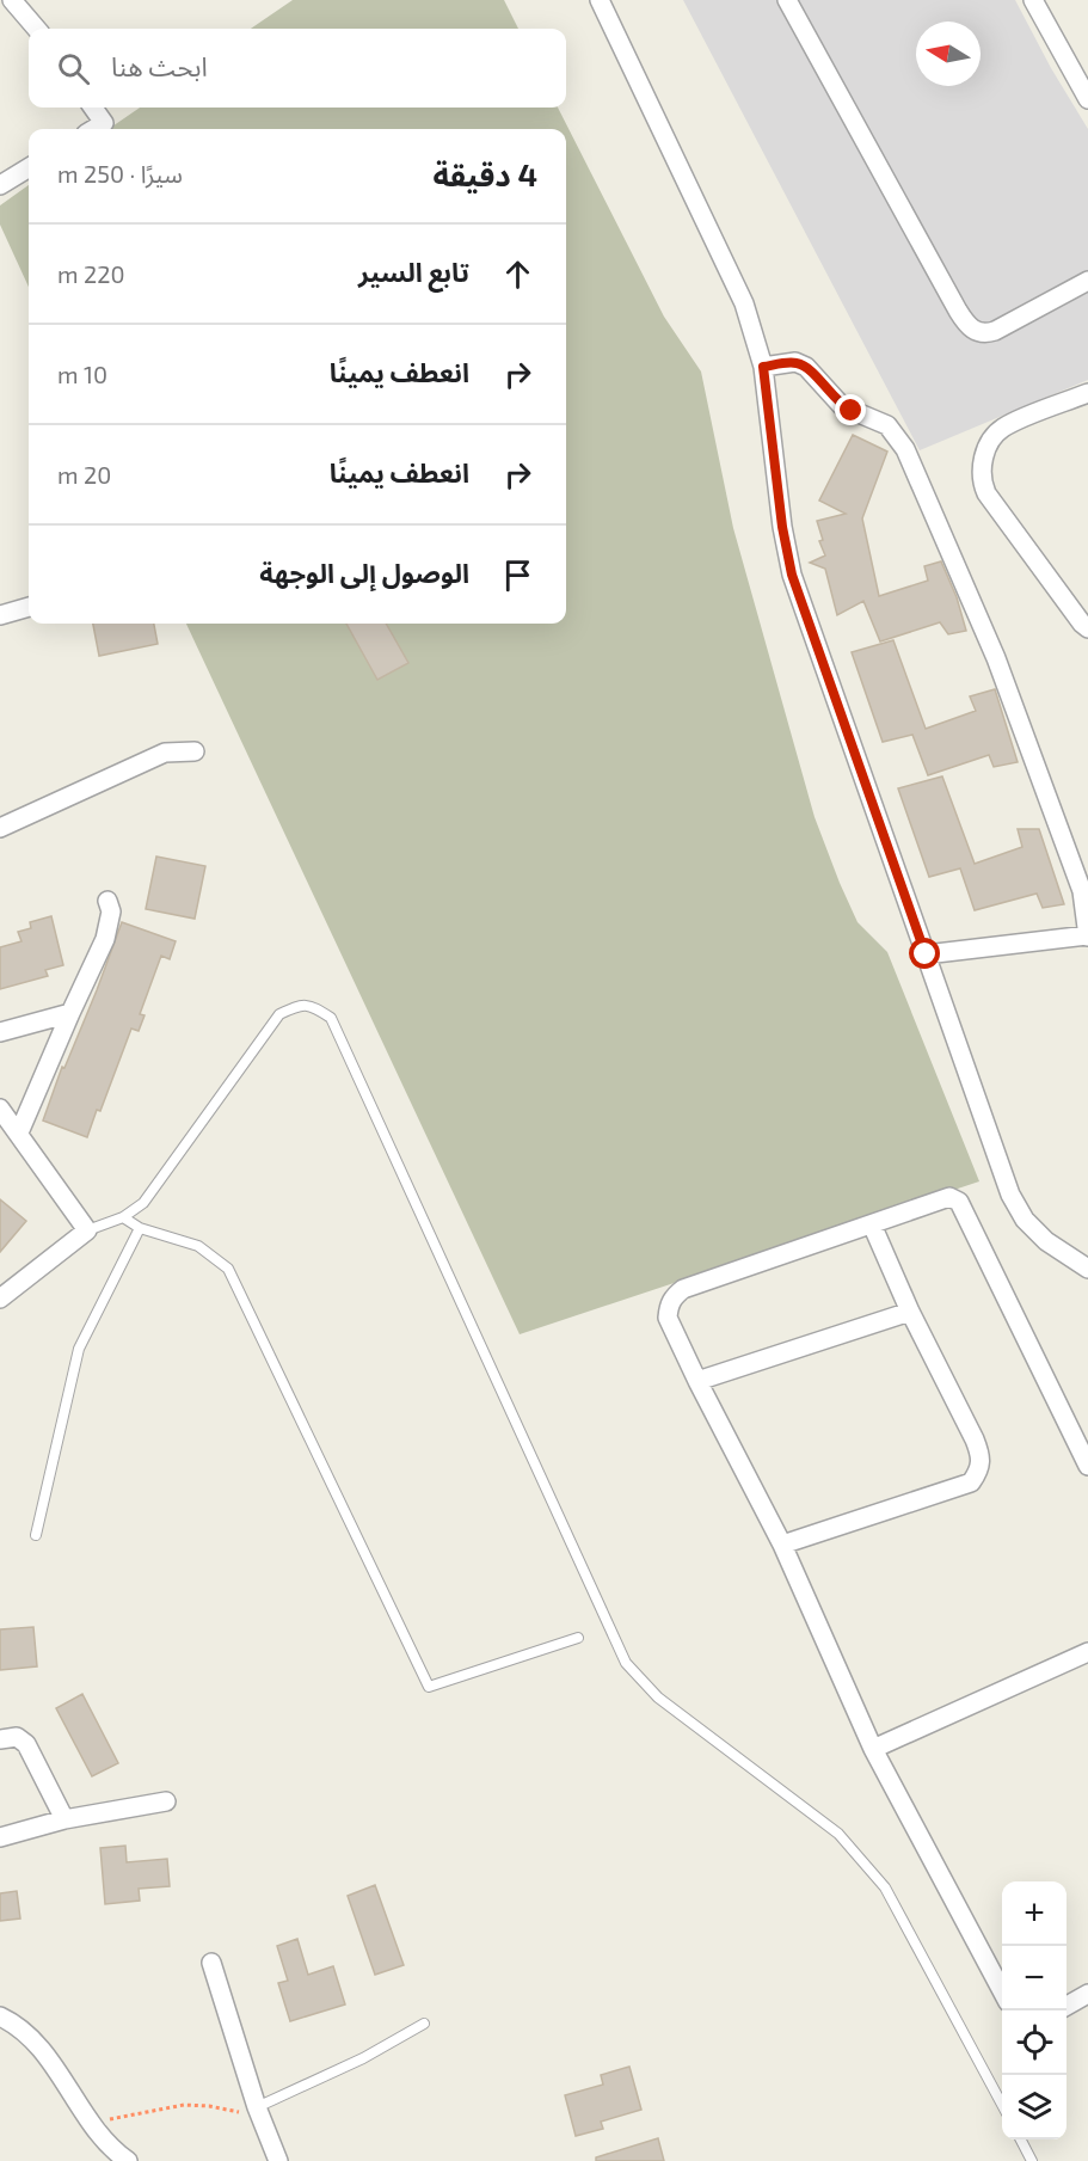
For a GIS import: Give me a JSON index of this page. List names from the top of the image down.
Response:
{
  "north": "left",
  "page": {
    "search": "ابحث هنا",
    "heading": ["4 دقيقة", "سيرًا · 250 m"],
    "list": [
      ["تابع السير", "220 m"],
      ["انعطف يمينًا", "10 m"],
      ["انعطف يمينًا", "20 m"],
      "الوصول إلى الوجهة"
    ],
    "map_buttons": ["+", "−"]
  }
}
